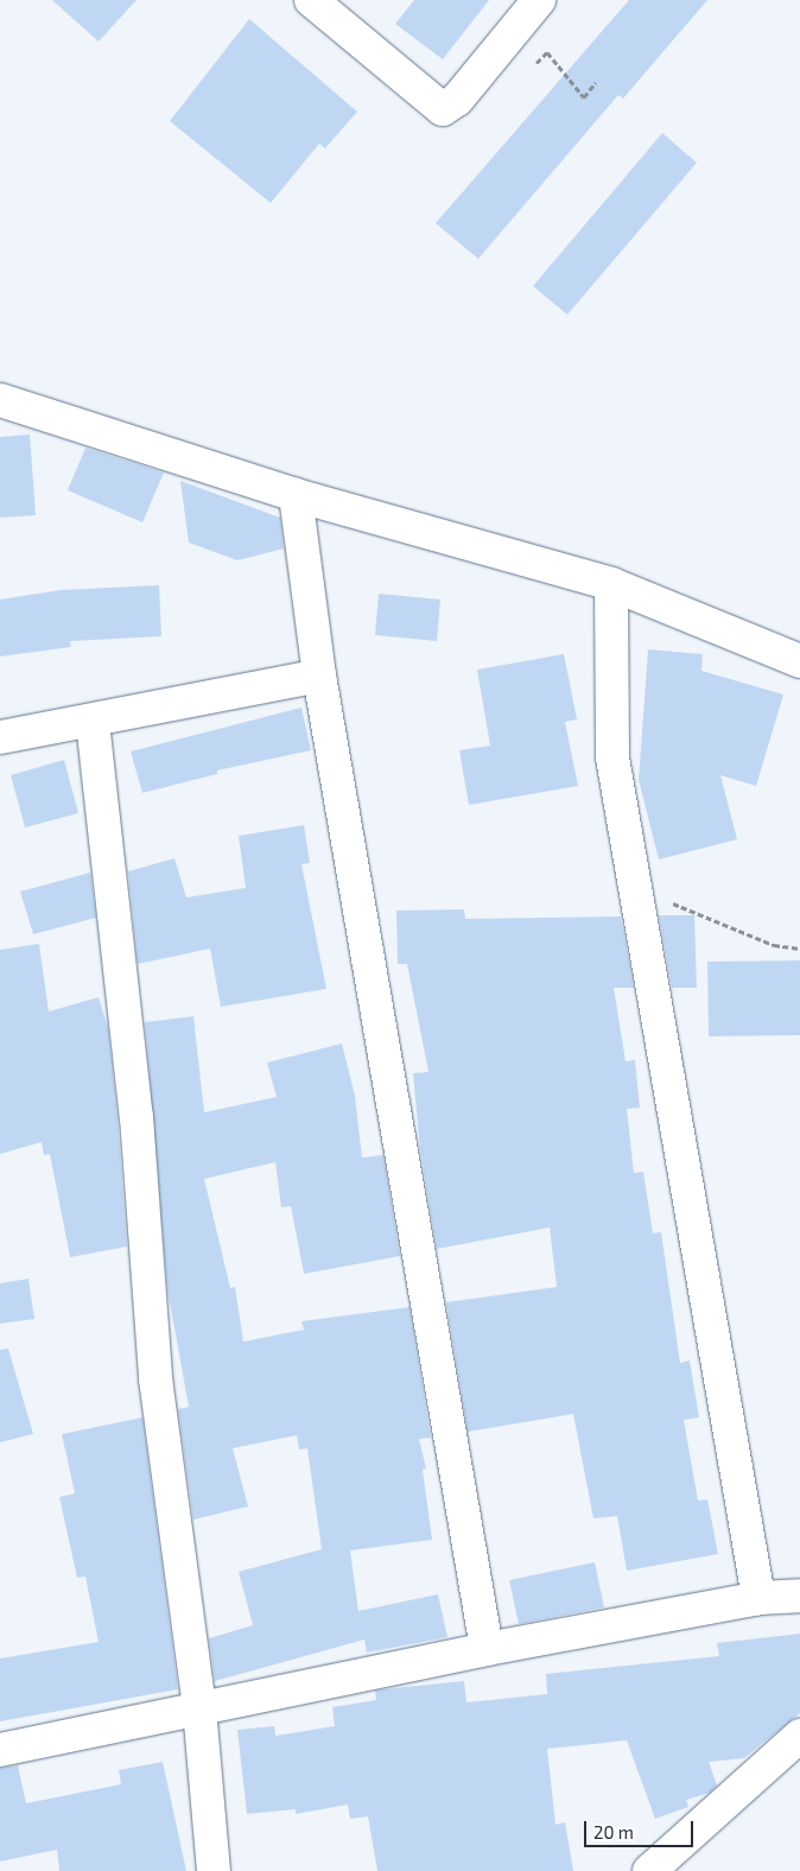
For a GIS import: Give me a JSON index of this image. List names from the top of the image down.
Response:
{
  "scale_bar": "20 m"
}
